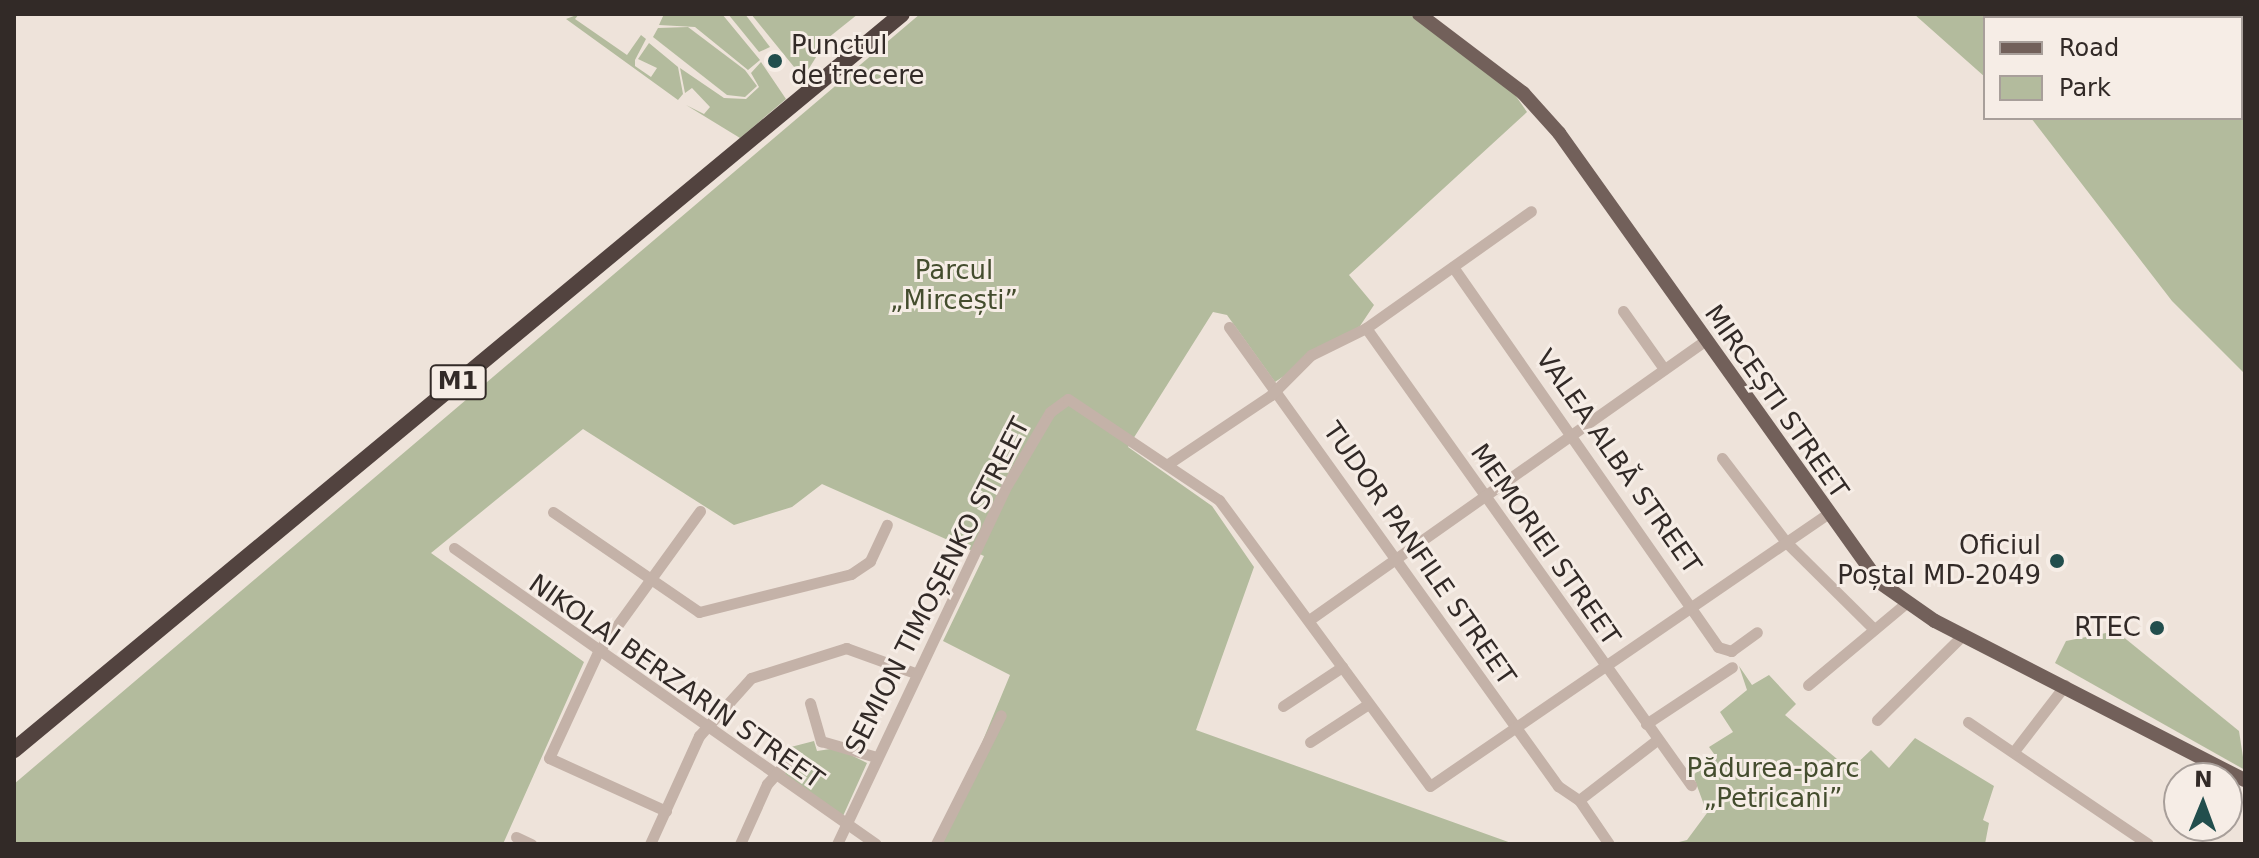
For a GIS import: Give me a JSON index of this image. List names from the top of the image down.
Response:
{
  "streets": {
    "highway": ["M1"],
    "main road": ["MIRCEȘTI STREET"],
    "street": [
      "VALEA ALBĂ STREET",
      "MEMORIEI STREET",
      "TUDOR PANFILE STREET",
      "SEMION TIMOȘENKO STREET",
      "NIKOLAI BERZARIN STREET"
    ]
  },
  "crossings": [
    ["SEMION TIMOȘENKO STREET", "NIKOLAI BERZARIN STREET"]
  ],
  "parks": ["Parcul „Mircești”", "Pădurea-parc „Petricani”"],
  "places": ["Punctul de trecere", "Oficiul Poștal MD-2049", "RTEC"],
  "legend": ["Road", "Park"],
  "north": "top"
}
